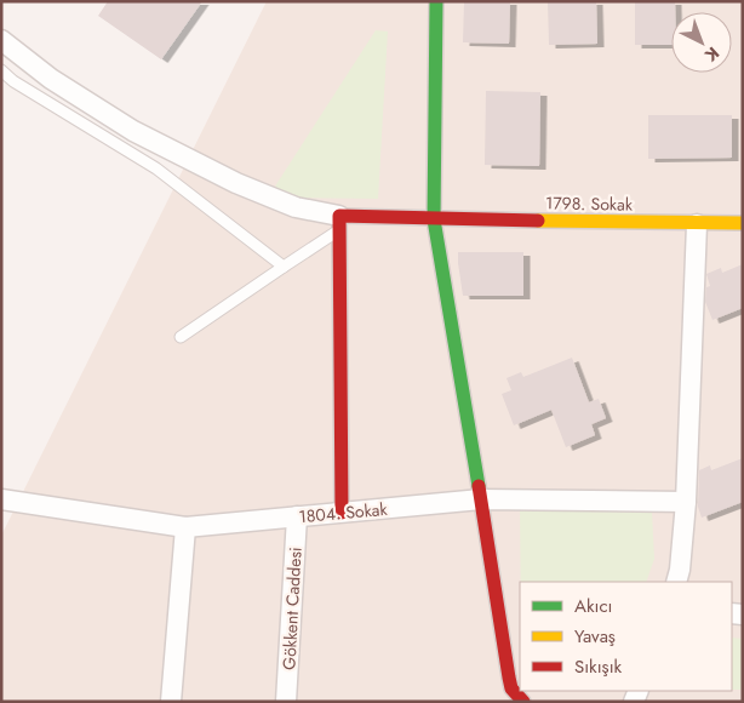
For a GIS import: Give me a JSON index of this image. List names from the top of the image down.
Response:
{
  "streets": {
    "street": ["1798. Sokak", "1804. Sokak", "Gökkent Caddesi"]
  },
  "crossings": [
    ["1804. Sokak", "Gökkent Caddesi"]
  ],
  "legend": ["Akıcı", "Yavaş", "Sıkışık"],
  "north": "bottom right"
}
